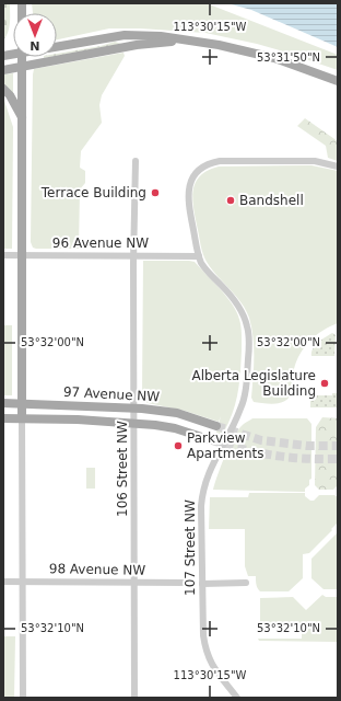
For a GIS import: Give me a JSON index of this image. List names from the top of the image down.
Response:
{
  "streets": {
    "main road": ["97 Avenue NW"],
    "street": [
      "96 Avenue NW",
      "106 Street NW",
      "107 Street NW",
      "98 Avenue NW"
    ]
  },
  "crossings": [
    ["96 Avenue NW", "106 Street NW"],
    ["96 Avenue NW", "107 Street NW"],
    ["97 Avenue NW", "106 Street NW"],
    ["106 Street NW", "98 Avenue NW"]
  ],
  "places": [
    "Terrace Building",
    "Bandshell",
    "Alberta Legislature Building",
    "Parkview Apartments"
  ],
  "north": "bottom",
  "coordinates": [
    "113°30'15\"W",
    "53°31'50\"N",
    "53°32'00\"N",
    "53°32'10\"N"
  ]
}
